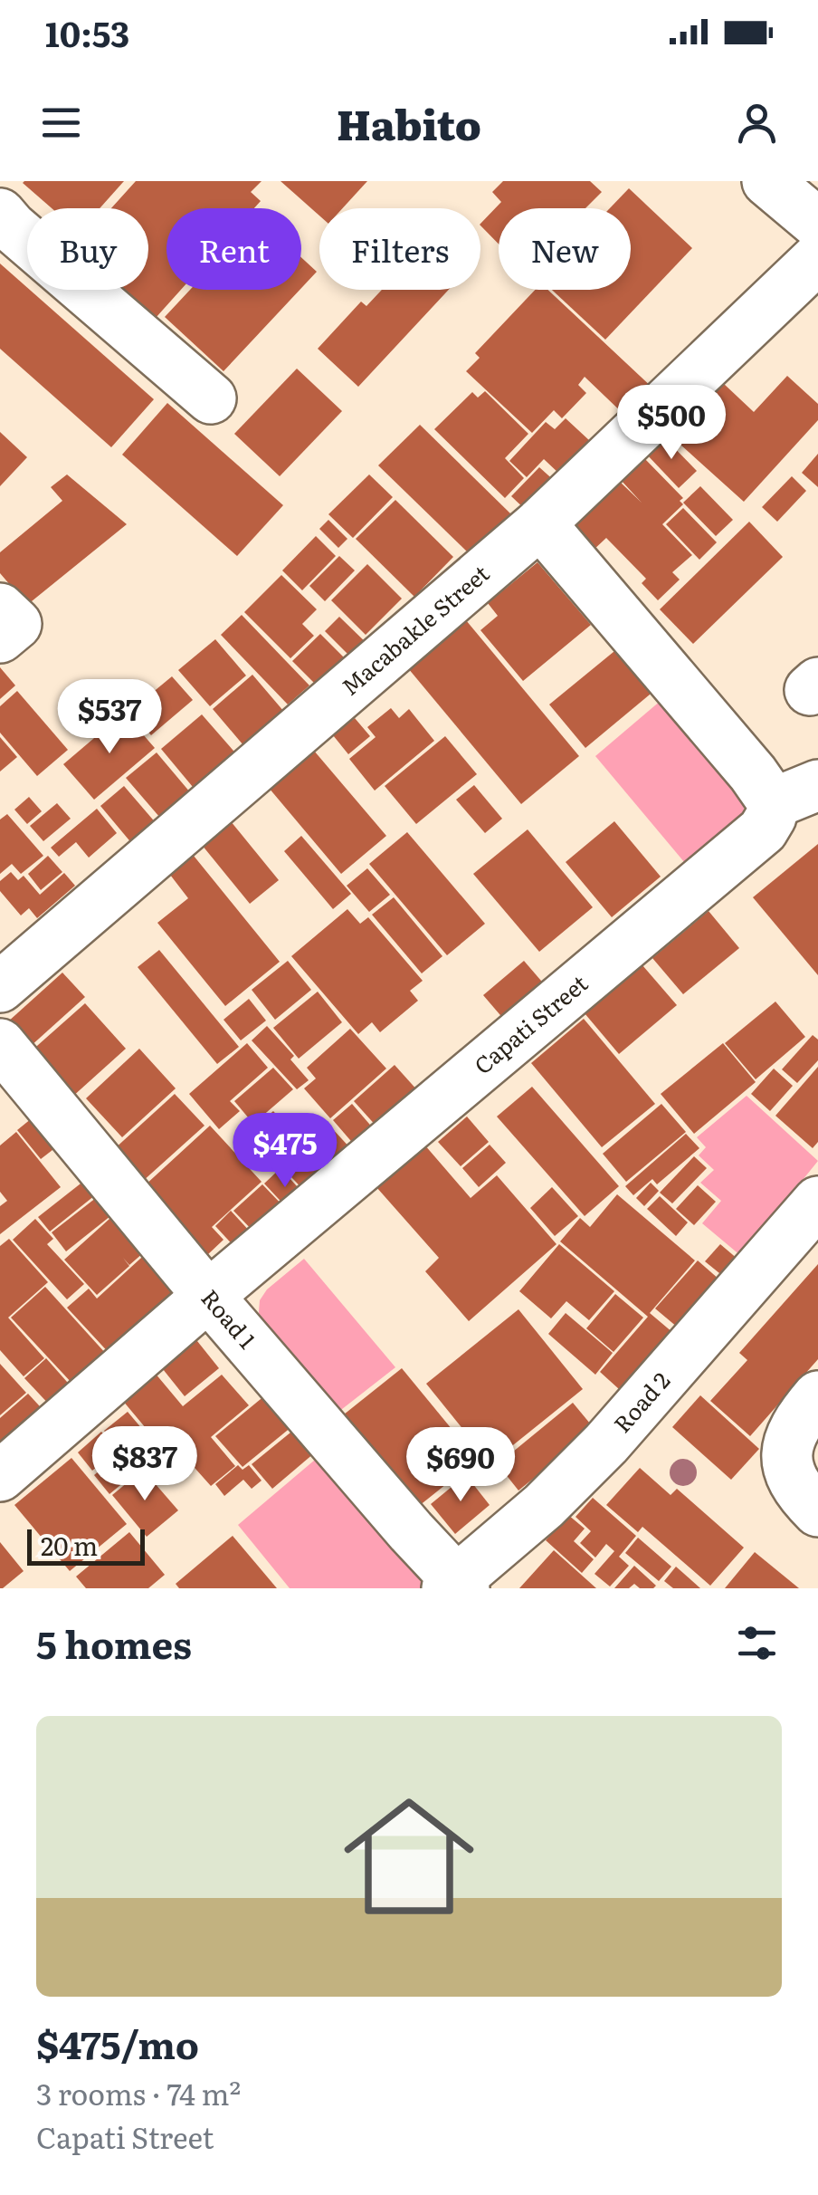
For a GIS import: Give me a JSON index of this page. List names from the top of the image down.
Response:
{
  "streets": {
    "main road": [
      "Macabakle Street",
      "Capati Street",
      "Road 1",
      "Road 2"
    ]
  },
  "crossings": [
    ["Macabakle Street", "Capati Street"],
    ["Capati Street", "Road 1"],
    ["Road 1", "Road 2"]
  ],
  "scale_bar": "20 m",
  "page": {
    "status": "10:53",
    "header": "Habito",
    "chip": [
      "Buy",
      "Rent",
      "Filters",
      "New"
    ],
    "price": [
      "$500",
      "$537",
      "$475",
      "$837",
      "$690"
    ],
    "scale": "20 m",
    "heading": "5 homes",
    "list": [
      {
        "name": "$475/mo",
        "note": "3 rooms · 74 m² · Capati Street"
      }
    ]
  }
}
